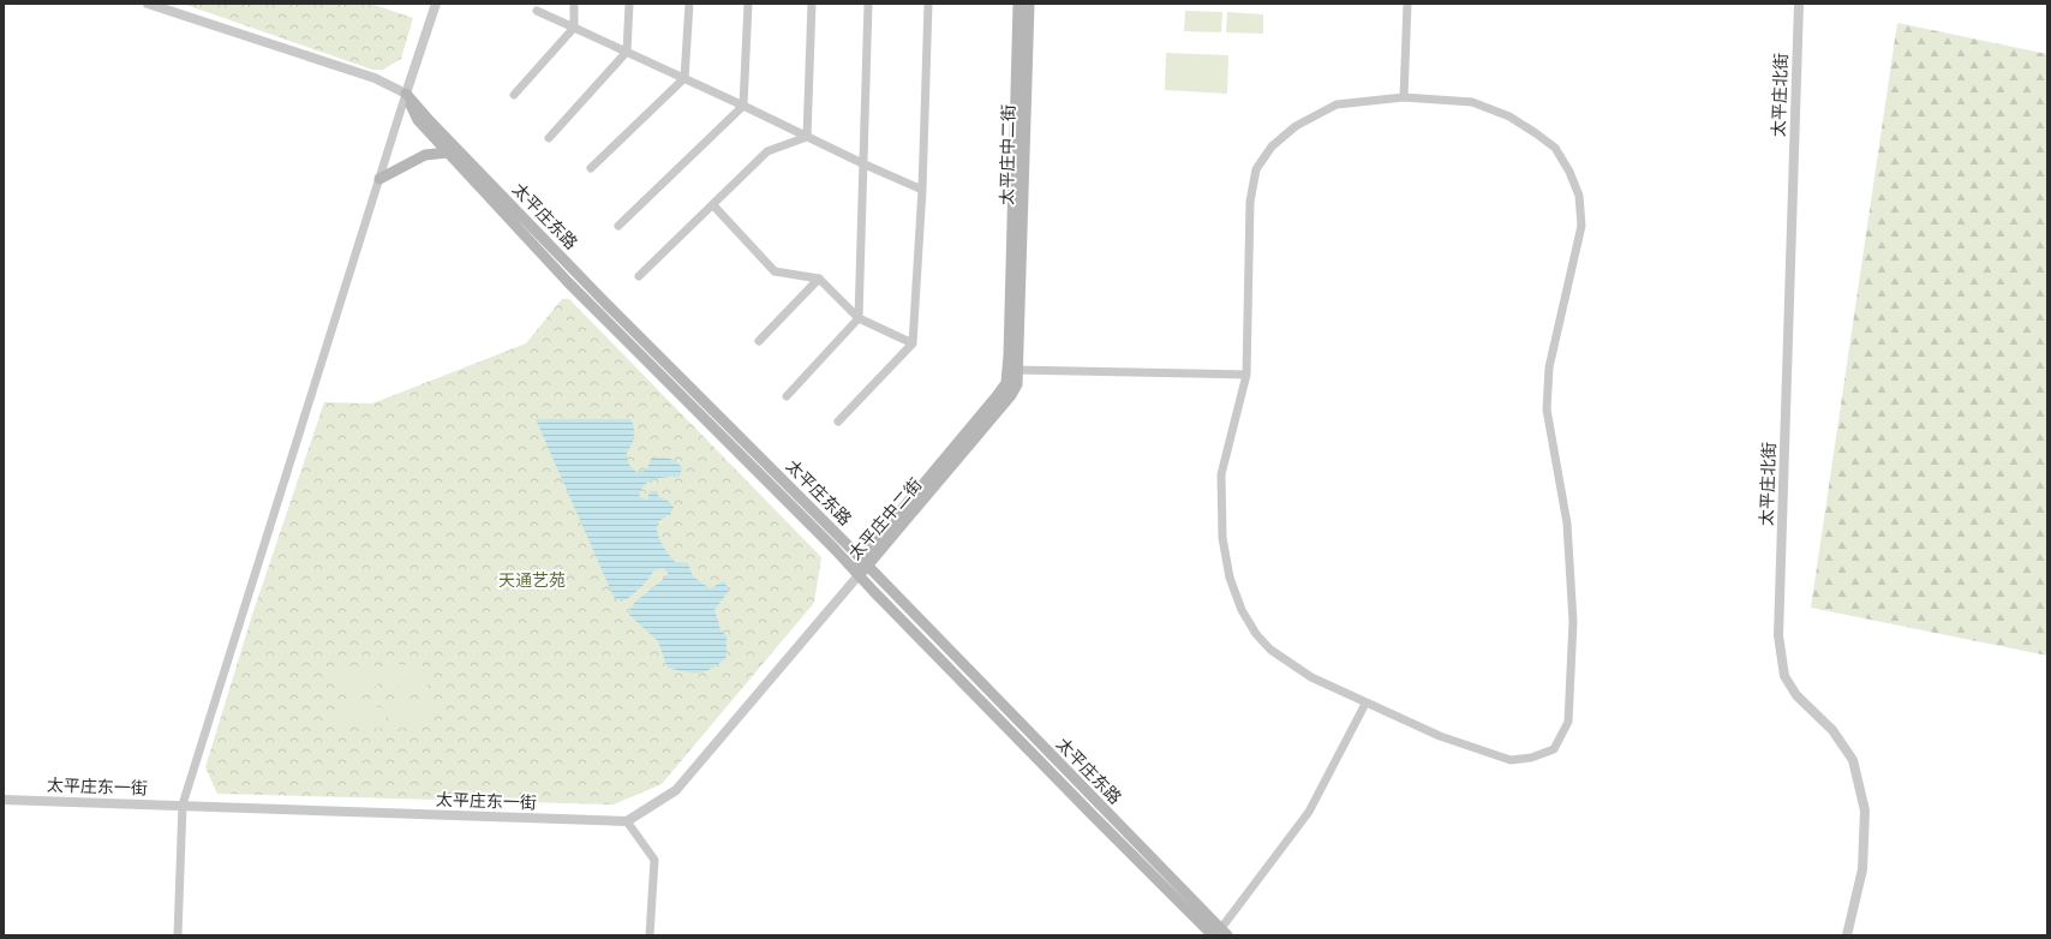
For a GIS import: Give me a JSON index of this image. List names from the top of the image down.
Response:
{
  "streets": {
    "main road": ["太平庄中二街", "太平庄东路"],
    "street": ["太平庄北街", "太平庄东一街"]
  },
  "crossings": [
    ["太平庄中二街", "太平庄东路"]
  ],
  "parks": ["天通艺苑"]
}
